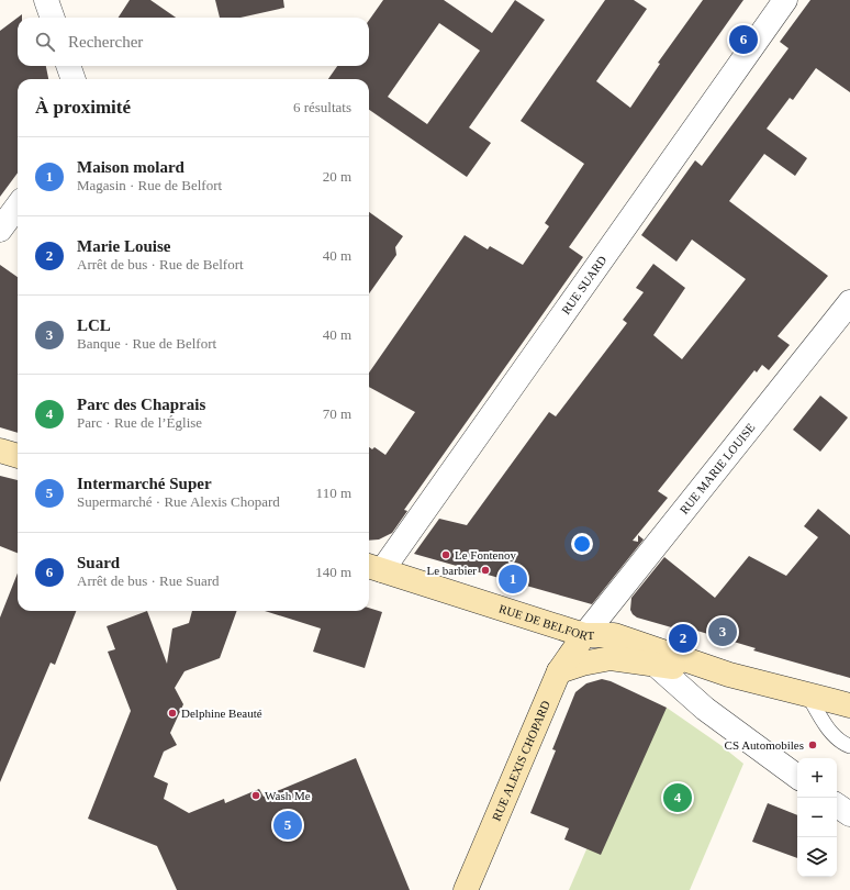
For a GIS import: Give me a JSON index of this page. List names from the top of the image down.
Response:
{
  "streets": {
    "main road": ["RUE DE BELFORT", "RUE ALEXIS CHOPARD"],
    "street": ["RUE SUARD", "RUE MARIE LOUISE"]
  },
  "crossings": [
    ["RUE SUARD", "RUE DE BELFORT"],
    ["RUE MARIE LOUISE", "RUE DE BELFORT"],
    ["RUE MARIE LOUISE", "RUE ALEXIS CHOPARD"],
    ["RUE DE BELFORT", "RUE ALEXIS CHOPARD"]
  ],
  "places": [
    "Le Fontenoy",
    "Le barbier",
    "Delphine Beauté",
    "CS Automobiles",
    "Wash Me"
  ],
  "page": {
    "search": "Rechercher",
    "pins": [
      "6",
      "1",
      "3",
      "2",
      "4",
      "5"
    ],
    "heading": ["À proximité", "6 résultats"],
    "list": [
      {
        "mark": "1",
        "name": "Maison molard",
        "note": "Magasin · Rue de Belfort",
        "value": "20 m"
      },
      {
        "mark": "2",
        "name": "Marie Louise",
        "note": "Arrêt de bus · Rue de Belfort",
        "value": "40 m"
      },
      {
        "mark": "3",
        "name": "LCL",
        "note": "Banque · Rue de Belfort",
        "value": "40 m"
      },
      {
        "mark": "4",
        "name": "Parc des Chaprais",
        "note": "Parc · Rue de l’Église",
        "value": "70 m"
      },
      {
        "mark": "5",
        "name": "Intermarché Super",
        "note": "Supermarché · Rue Alexis Chopard",
        "value": "110 m"
      },
      {
        "mark": "6",
        "name": "Suard",
        "note": "Arrêt de bus · Rue Suard",
        "value": "140 m"
      }
    ],
    "map_buttons": ["+", "−"]
  }
}
